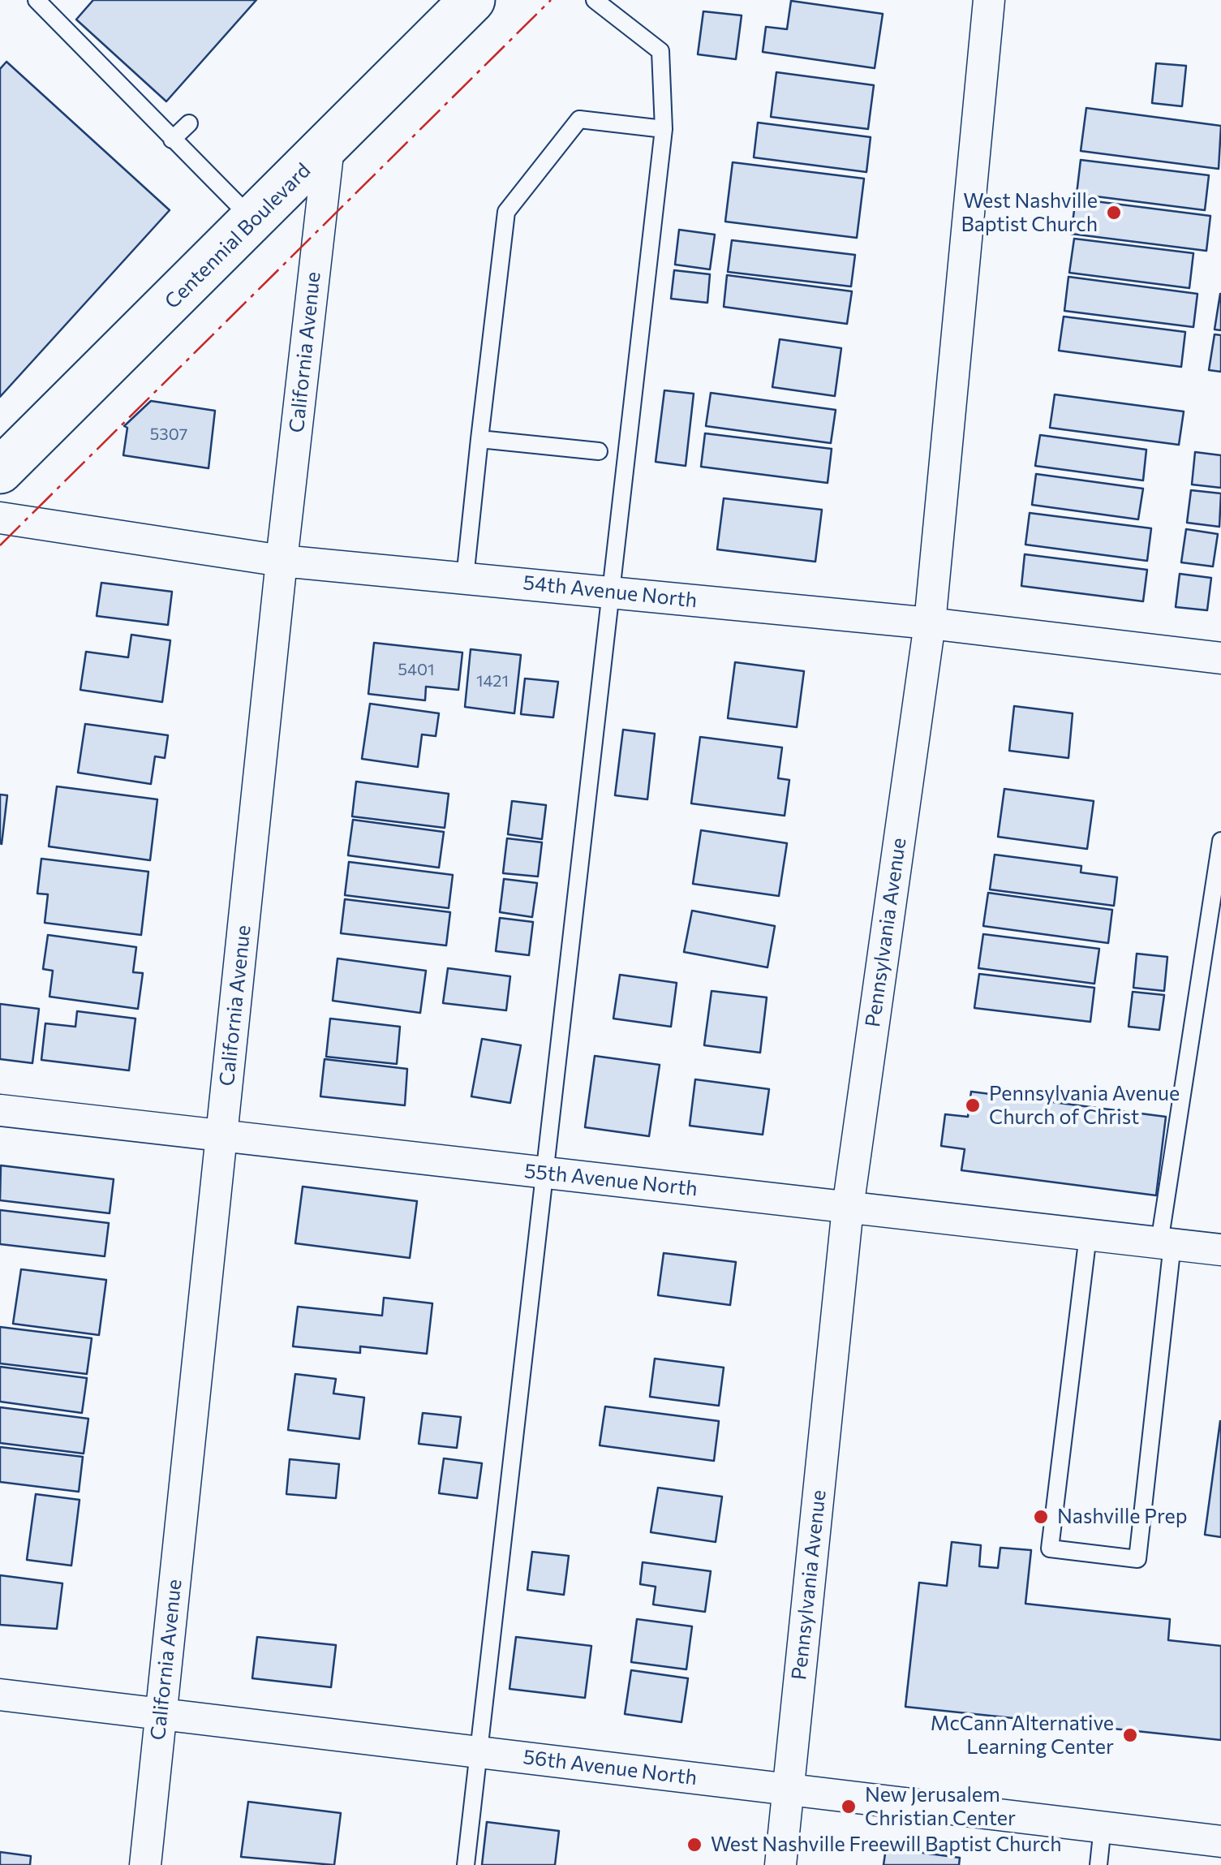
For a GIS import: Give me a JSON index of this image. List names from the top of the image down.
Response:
{
  "streets": {
    "main road": ["Centennial Boulevard"],
    "street": [
      "California Avenue",
      "54th Avenue North",
      "Pennsylvania Avenue",
      "55th Avenue North",
      "56th Avenue North"
    ]
  },
  "crossings": [
    ["Centennial Boulevard", "California Avenue"],
    ["California Avenue", "54th Avenue North"],
    ["California Avenue", "55th Avenue North"],
    ["California Avenue", "56th Avenue North"],
    ["54th Avenue North", "Pennsylvania Avenue"],
    ["Pennsylvania Avenue", "55th Avenue North"],
    ["Pennsylvania Avenue", "56th Avenue North"]
  ],
  "places": [
    "West Nashville Baptist Church",
    "Pennsylvania Avenue Church of Christ",
    "Nashville Prep",
    "McCann Alternative Learning Center",
    "New Jerusalem Christian Center",
    "West Nashville Freewill Baptist Church"
  ],
  "house_numbers": ["5307", "5401", "1421"]
}
